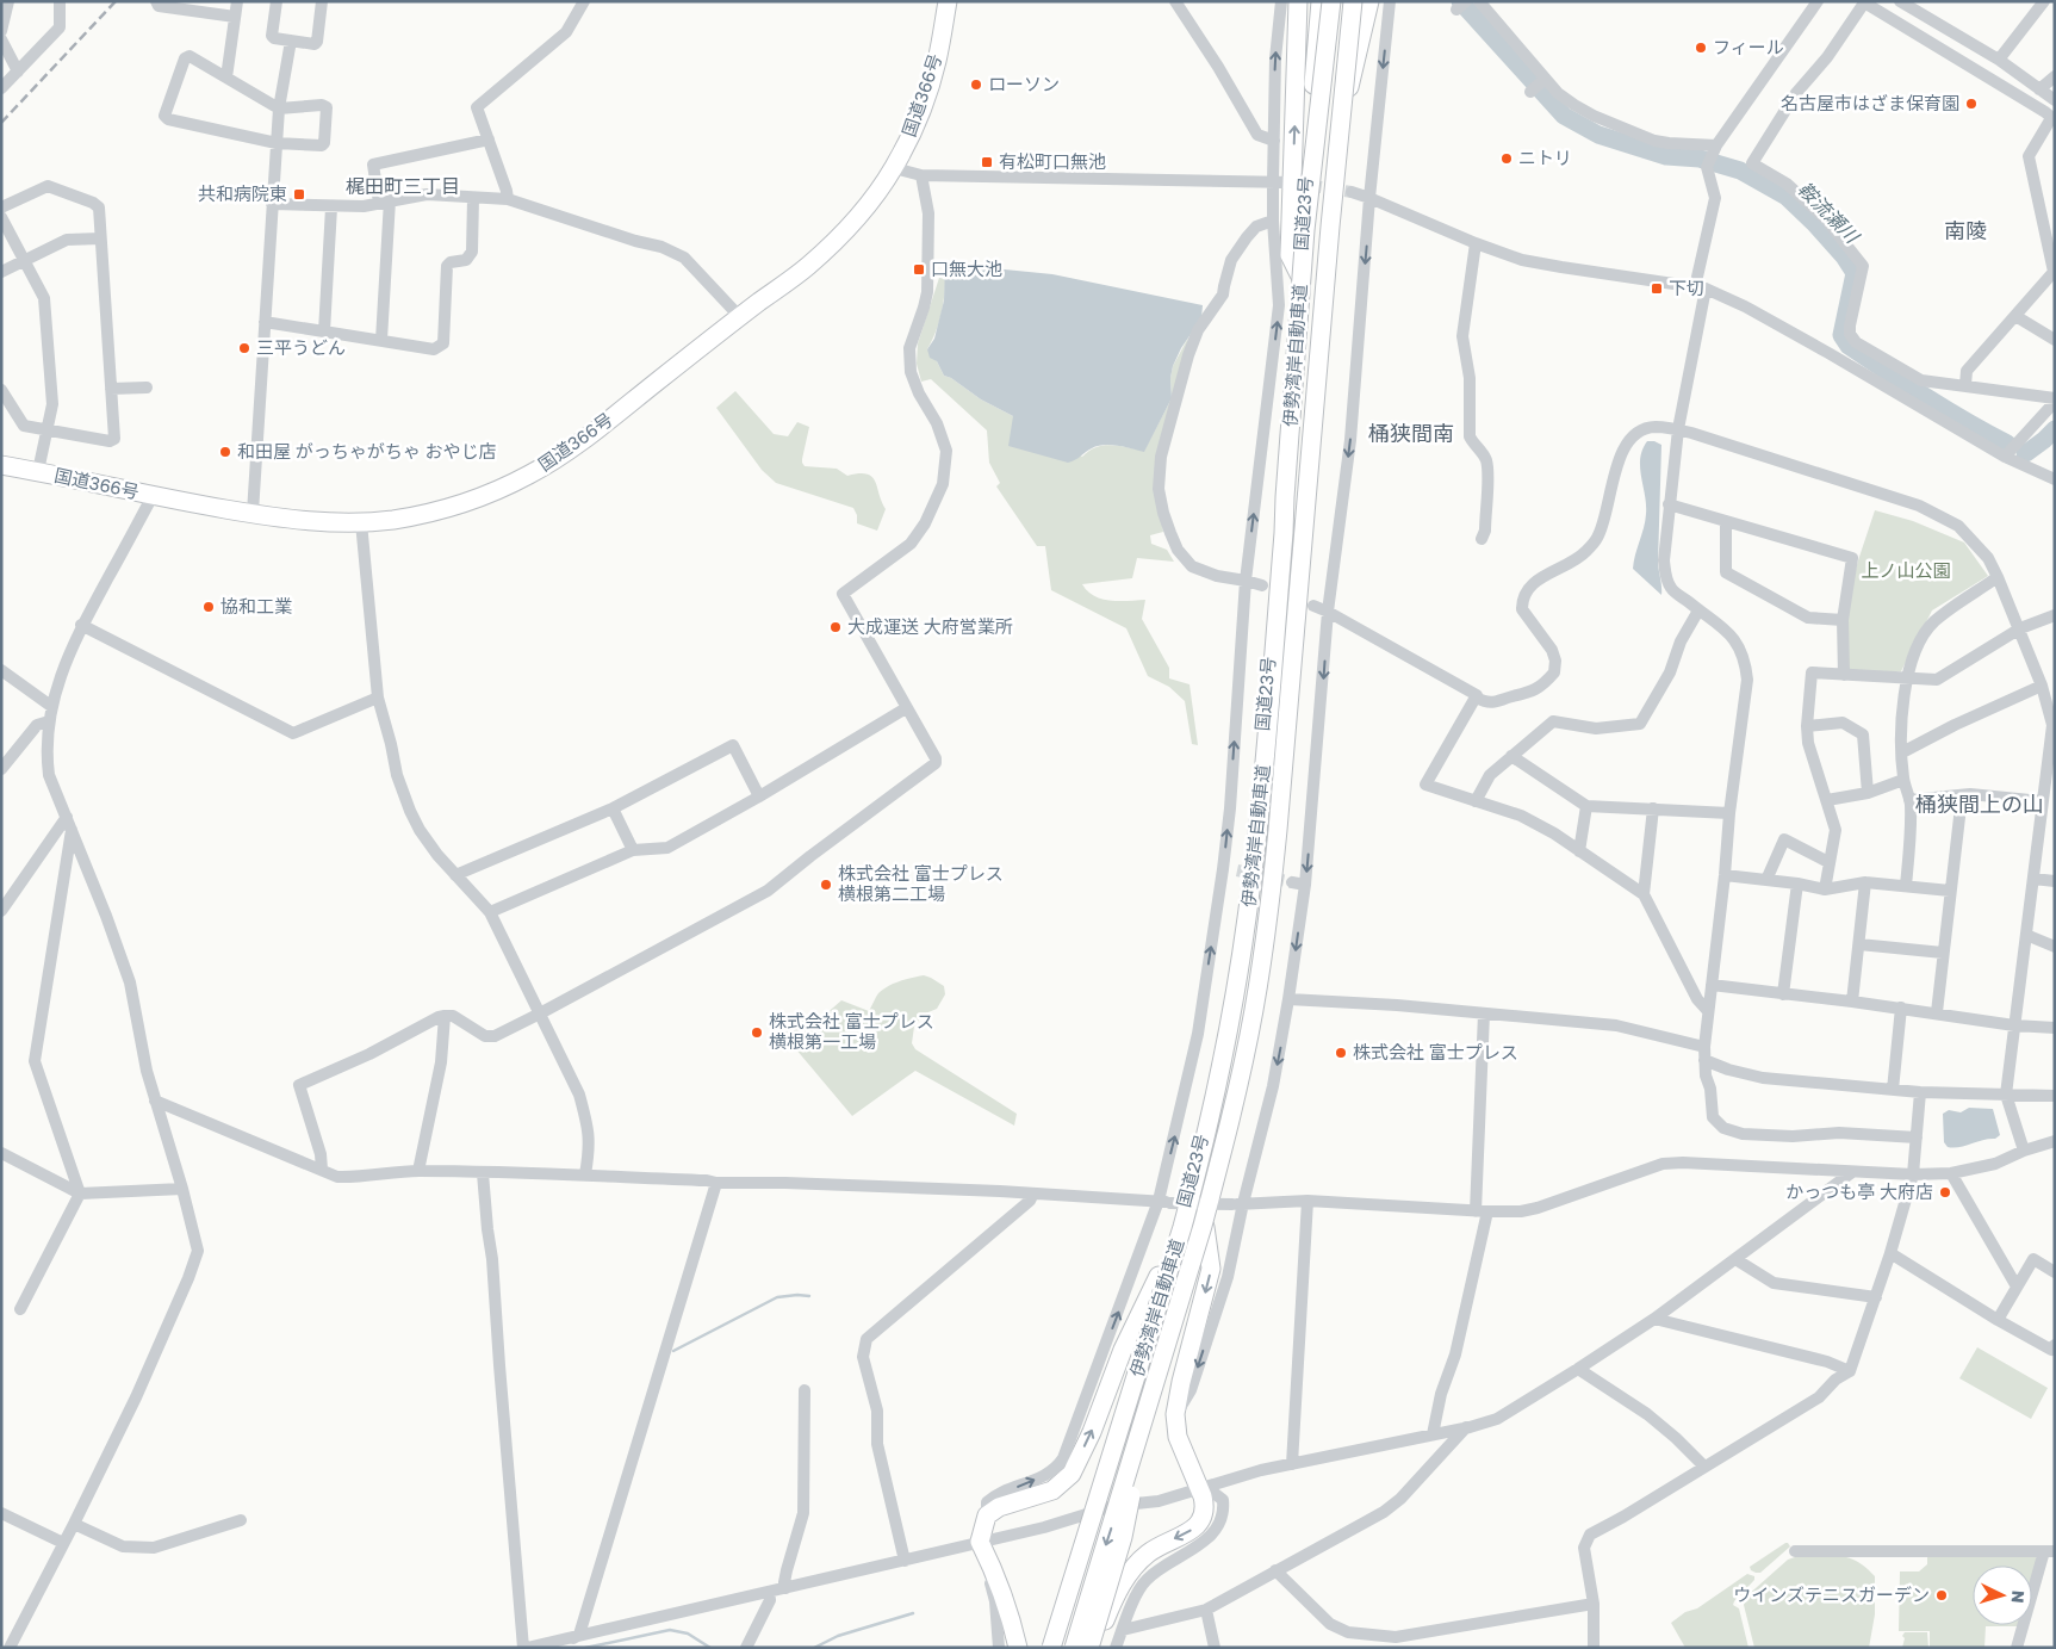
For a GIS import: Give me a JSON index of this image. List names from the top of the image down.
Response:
{
  "streets": {
    "highway": ["国道366号", "国道23号", "伊勢湾岸自動車道"]
  },
  "crossings": [
    ["国道23号", "伊勢湾岸自動車道"]
  ],
  "districts": [
    "梶田町三丁目",
    "南陵",
    "桶狭間南",
    "桶狭間上の山"
  ],
  "water": ["鞍流瀬川"],
  "parks": ["上ノ山公園"],
  "places": {
    "other": [
      "フィール",
      "ローソン",
      "名古屋市はざま保育園",
      "ニトリ",
      "三平うどん",
      "和田屋 がっちゃがちゃ おやじ店",
      "協和工業",
      "大成運送 大府営業所",
      "株式会社 富士プレス 横根第二工場",
      "株式会社 富士プレス 横根第一工場",
      "株式会社 富士プレス",
      "かっつも亭 大府店",
      "ウインズテニスガーデン"
    ],
    "transit": [
      "有松町口無池",
      "共和病院東",
      "口無大池",
      "下切"
    ]
  },
  "north": "right"
}
